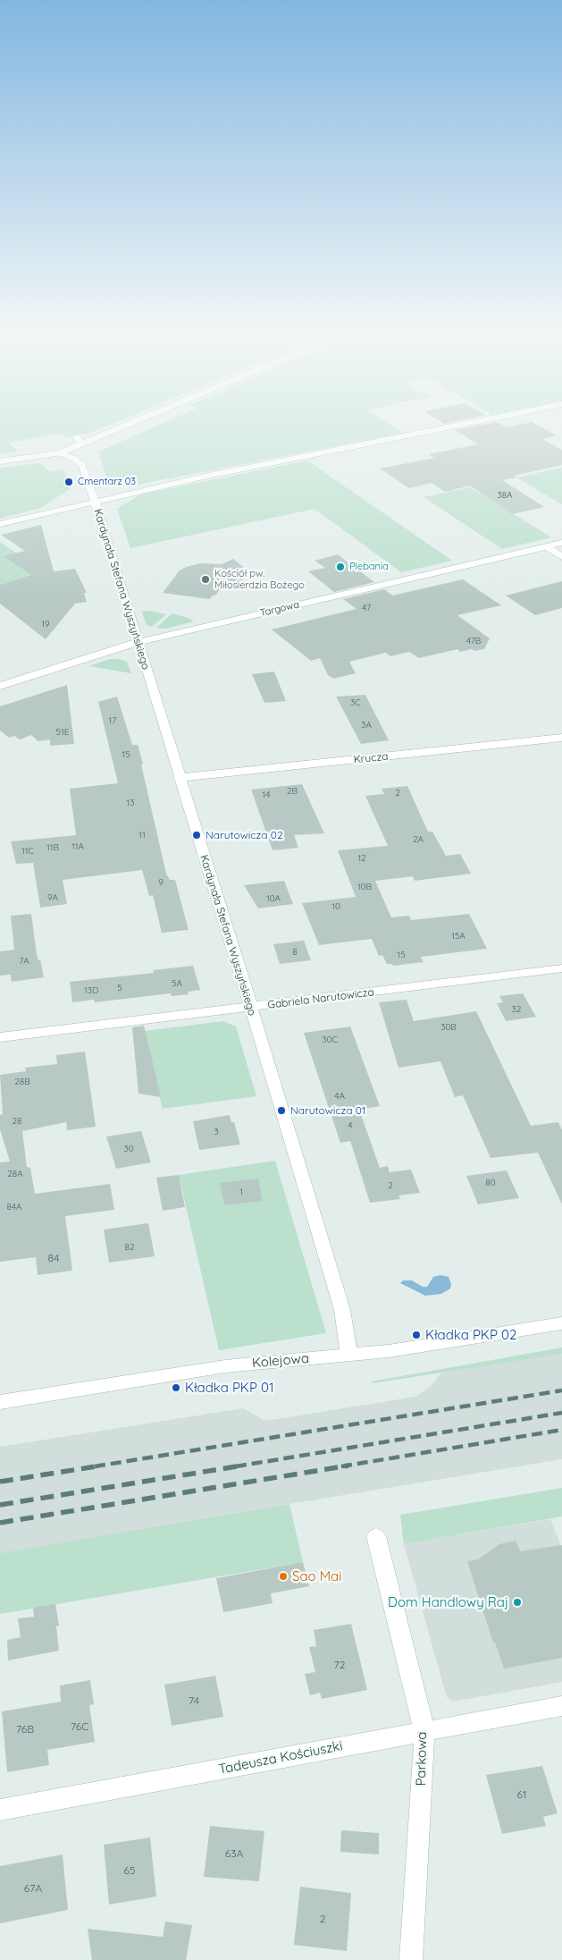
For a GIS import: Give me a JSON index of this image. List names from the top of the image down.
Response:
{
  "streets": {
    "street": [
      "Kardynała Stefana Wyszyńskiego",
      "Targowa",
      "Krucza",
      "Gabriela Narutowicza",
      "Kolejowa",
      "Tadeusza Kościuszki",
      "Parkowa"
    ]
  },
  "crossings": [
    ["Kardynała Stefana Wyszyńskiego", "Targowa"],
    ["Kardynała Stefana Wyszyńskiego", "Krucza"],
    ["Kardynała Stefana Wyszyńskiego", "Gabriela Narutowicza"],
    ["Kardynała Stefana Wyszyńskiego", "Kolejowa"],
    ["Tadeusza Kościuszki", "Parkowa"]
  ],
  "places": [
    "Cmentarz 03",
    "Plebania",
    "Kościół pw. Miłosierdzia Bożego",
    "Narutowicza 02",
    "Narutowicza 01",
    "Kładka PKP 02",
    "Kładka PKP 01",
    "Sao Mai",
    "Dom Handlowy Raj"
  ],
  "house_numbers": [
    "38A",
    "47",
    "19",
    "47B",
    "3C",
    "17",
    "3A",
    "51E",
    "15",
    "2B",
    "2",
    "14",
    "13",
    "11",
    "2A",
    "11A",
    "11B",
    "11C",
    "12",
    "9",
    "10B",
    "9A",
    "10A",
    "10",
    "15A",
    "8",
    "15",
    "7A",
    "5A",
    "5",
    "13D",
    "32",
    "30B",
    "30C",
    "28B",
    "4A",
    "28",
    "4",
    "3",
    "30",
    "28A",
    "80",
    "2",
    "1",
    "84A",
    "82",
    "84",
    "72",
    "74",
    "76C",
    "76B",
    "61",
    "63A",
    "65",
    "67A",
    "2"
  ]
}
